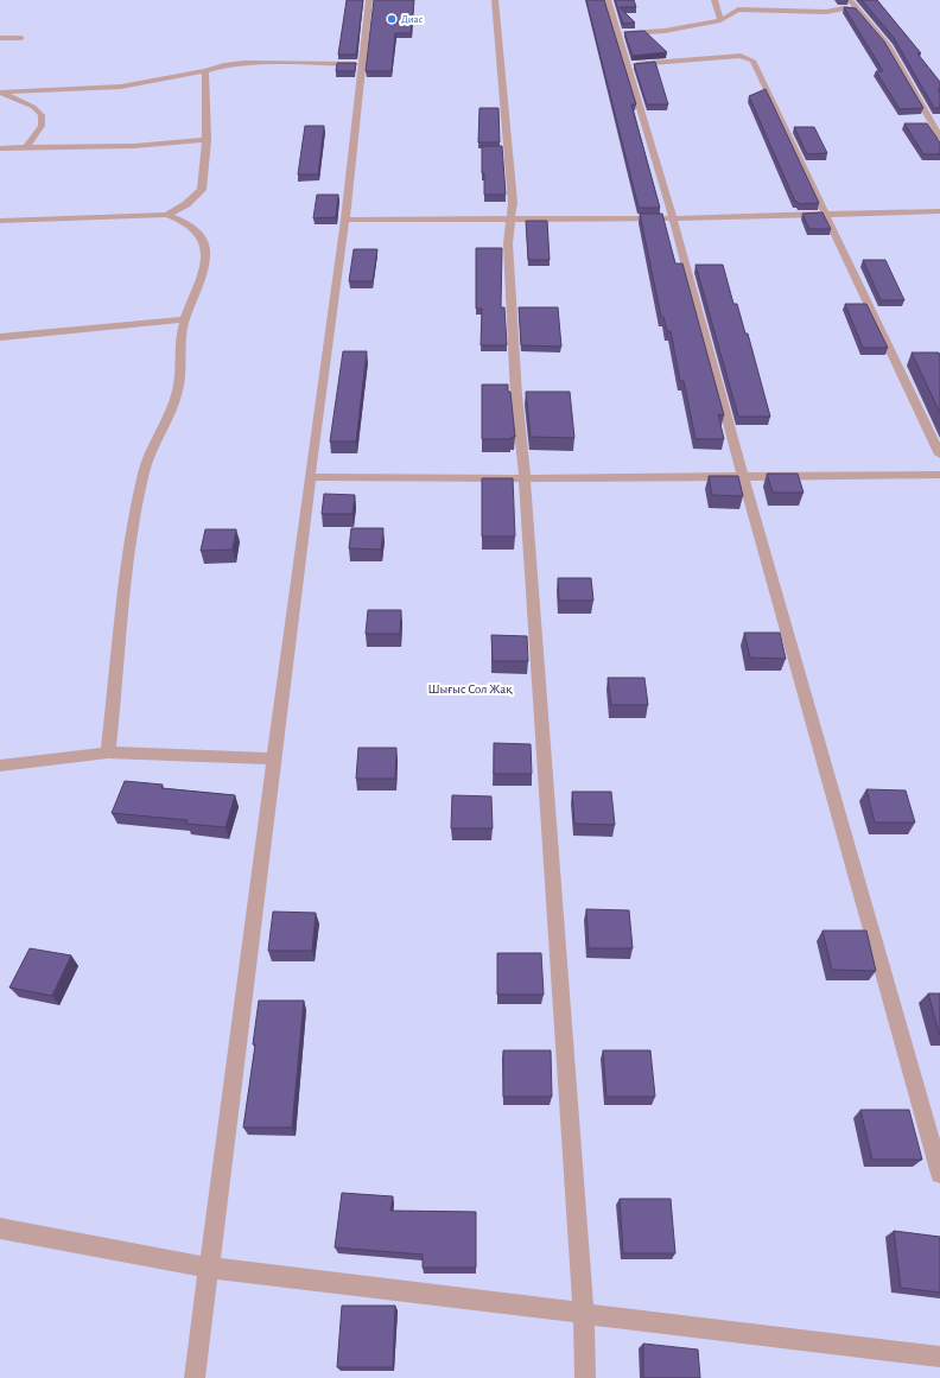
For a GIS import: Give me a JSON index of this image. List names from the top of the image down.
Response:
{
  "parks": ["Шығыс Сол Жақ"],
  "places": ["Диас"]
}
